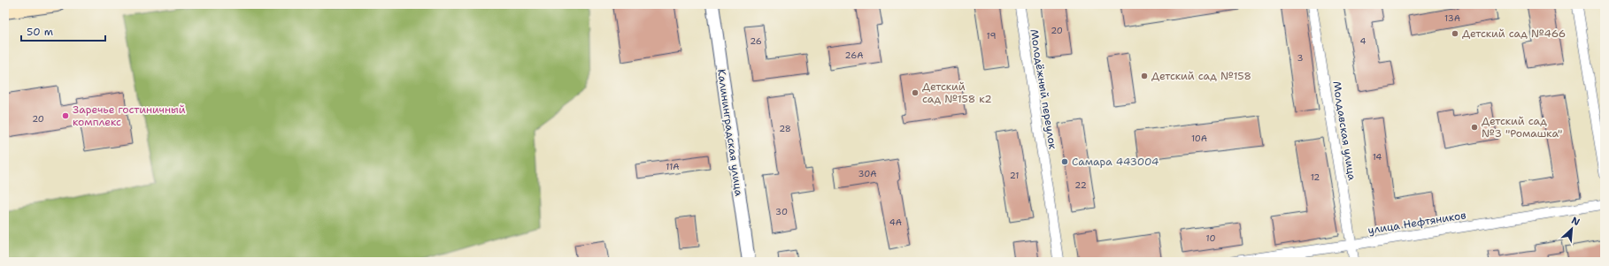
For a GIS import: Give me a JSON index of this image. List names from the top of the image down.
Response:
{
  "streets": {
    "street": [
      "Молодёжный переулок",
      "Молдавская улица",
      "Калининградская улица",
      "улица Нефтяников"
    ]
  },
  "crossings": [
    ["Молдавская улица", "улица Нефтяников"]
  ],
  "places": [
    "Детский сад №466",
    "Детский сад №158",
    "Детский сад №158 к2",
    "Заречье гостиничный комплекс",
    "Детский сад №3 \"Ромашка\"",
    "Самара 443004"
  ],
  "house_numbers": [
    "13А",
    "20",
    "19",
    "26",
    "4",
    "26А",
    "3",
    "20",
    "28",
    "10А",
    "14",
    "11А",
    "30А",
    "21",
    "12",
    "22",
    "30",
    "4А",
    "10"
  ],
  "scale_bar": "50 m",
  "north": "top right"
}
